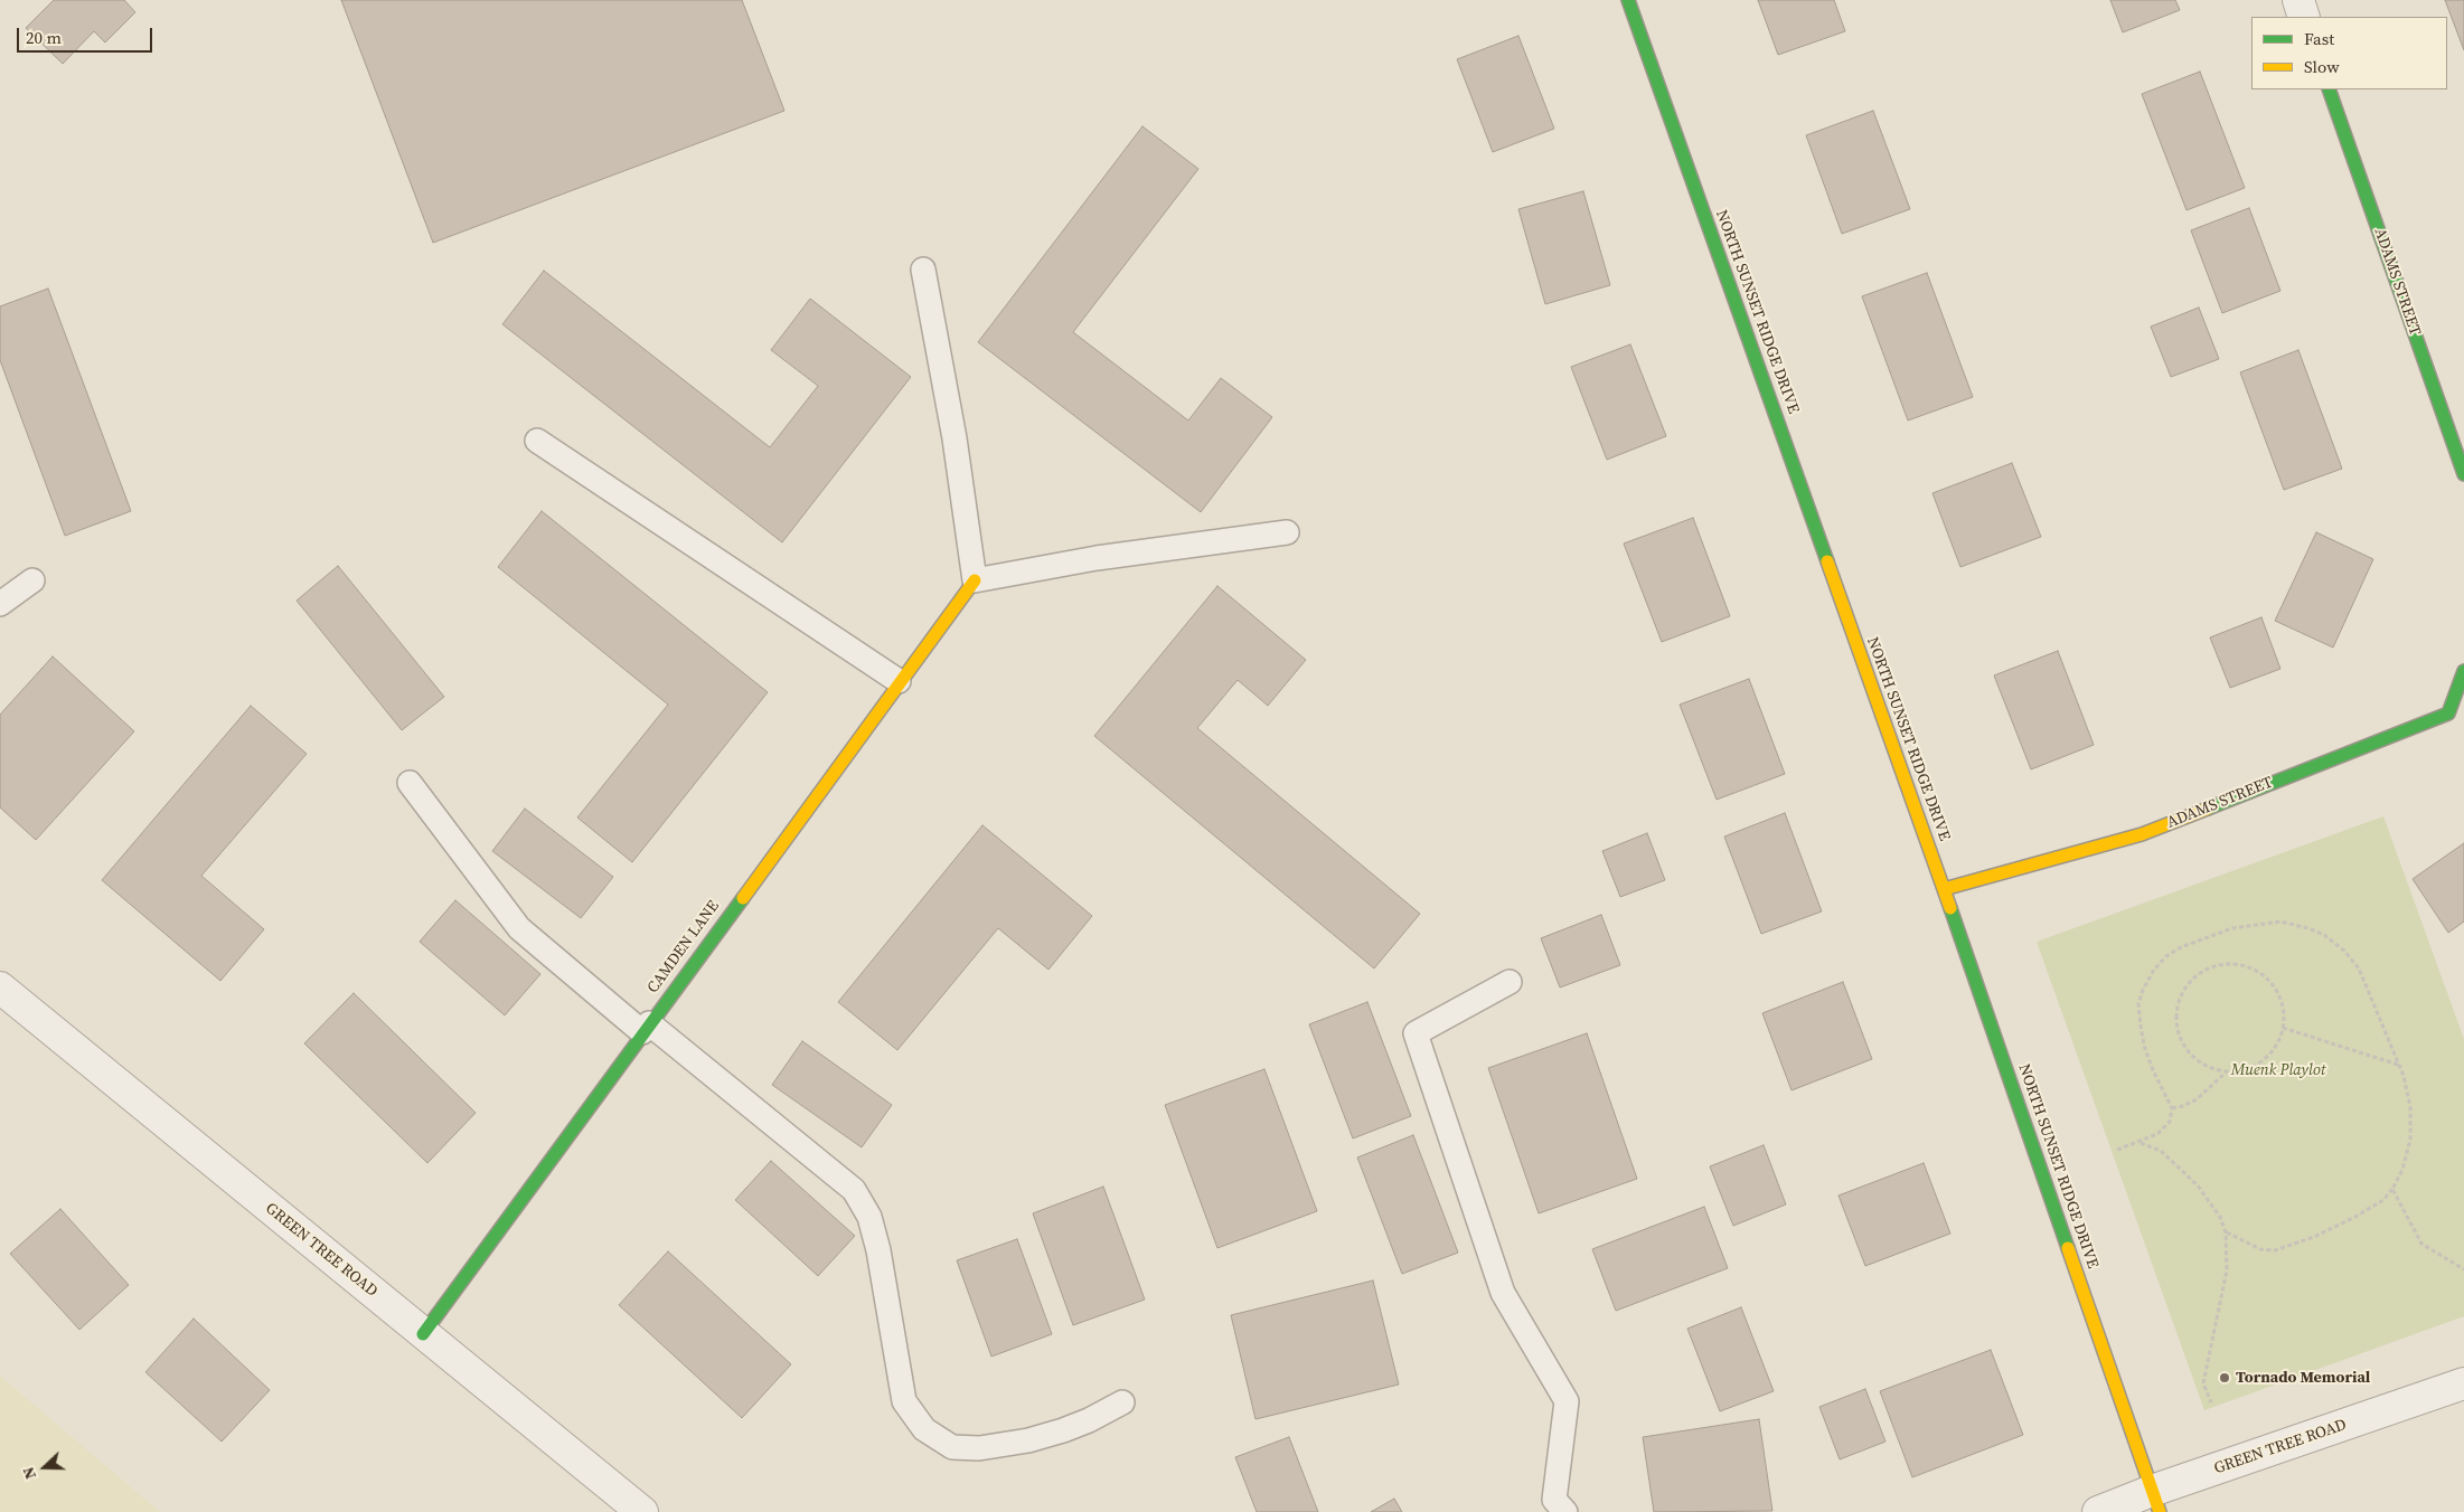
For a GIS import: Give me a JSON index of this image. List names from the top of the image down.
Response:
{
  "streets": {
    "street": [
      "ADAMS STREET",
      "NORTH SUNSET RIDGE DRIVE",
      "CAMDEN LANE",
      "GREEN TREE ROAD"
    ]
  },
  "crossings": [
    ["ADAMS STREET", "NORTH SUNSET RIDGE DRIVE"],
    ["NORTH SUNSET RIDGE DRIVE", "GREEN TREE ROAD"],
    ["CAMDEN LANE", "GREEN TREE ROAD"]
  ],
  "parks": ["Muenk Playlot"],
  "places": ["Tornado Memorial"],
  "legend": ["Fast", "Slow"],
  "scale_bar": "20 m",
  "north": "left"
}
